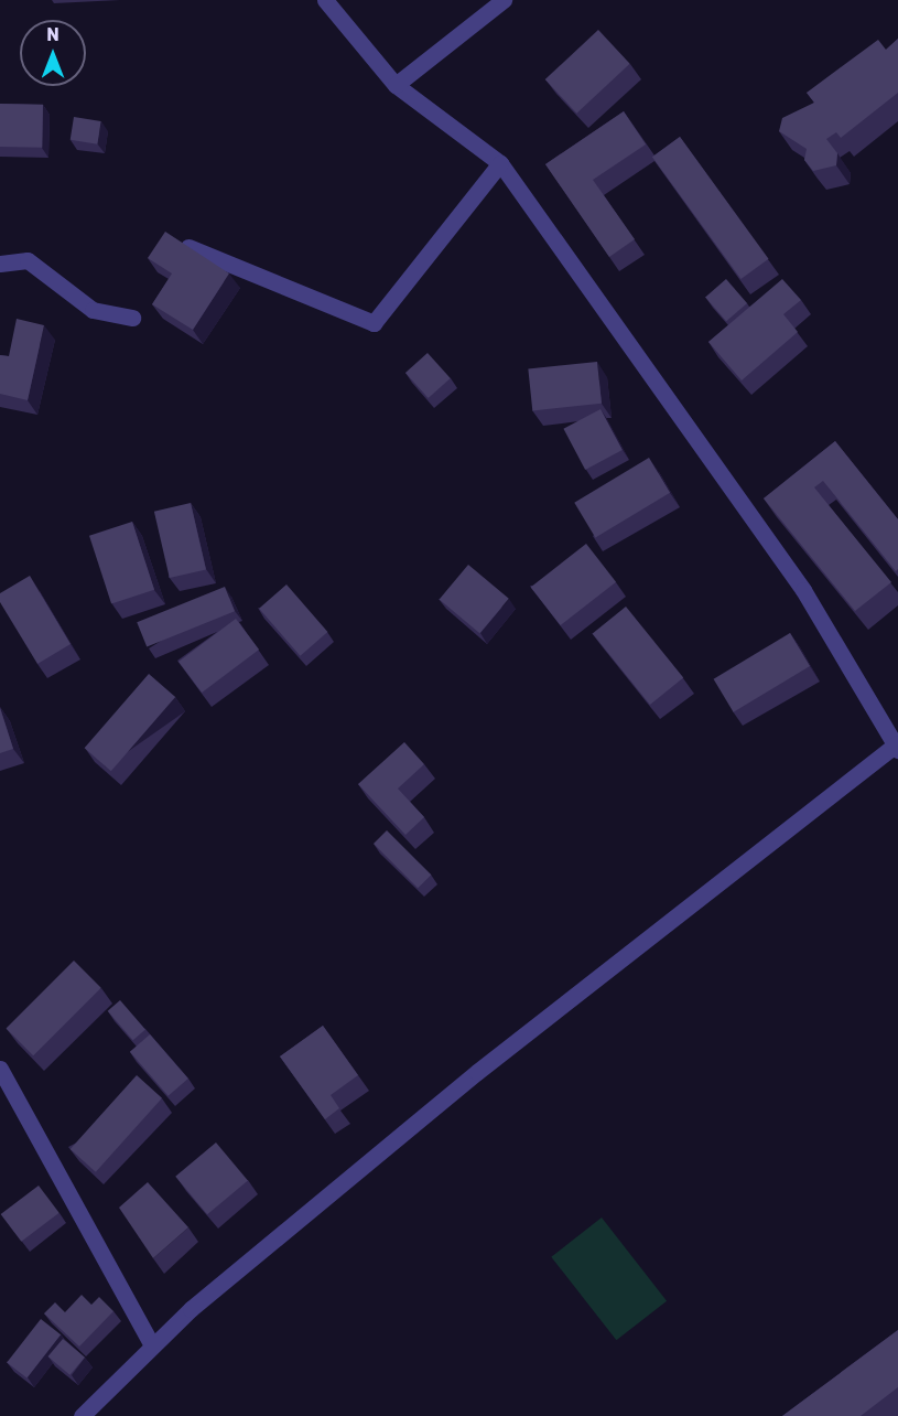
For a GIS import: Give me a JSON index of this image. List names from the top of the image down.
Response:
{
  "north": "top"
}
